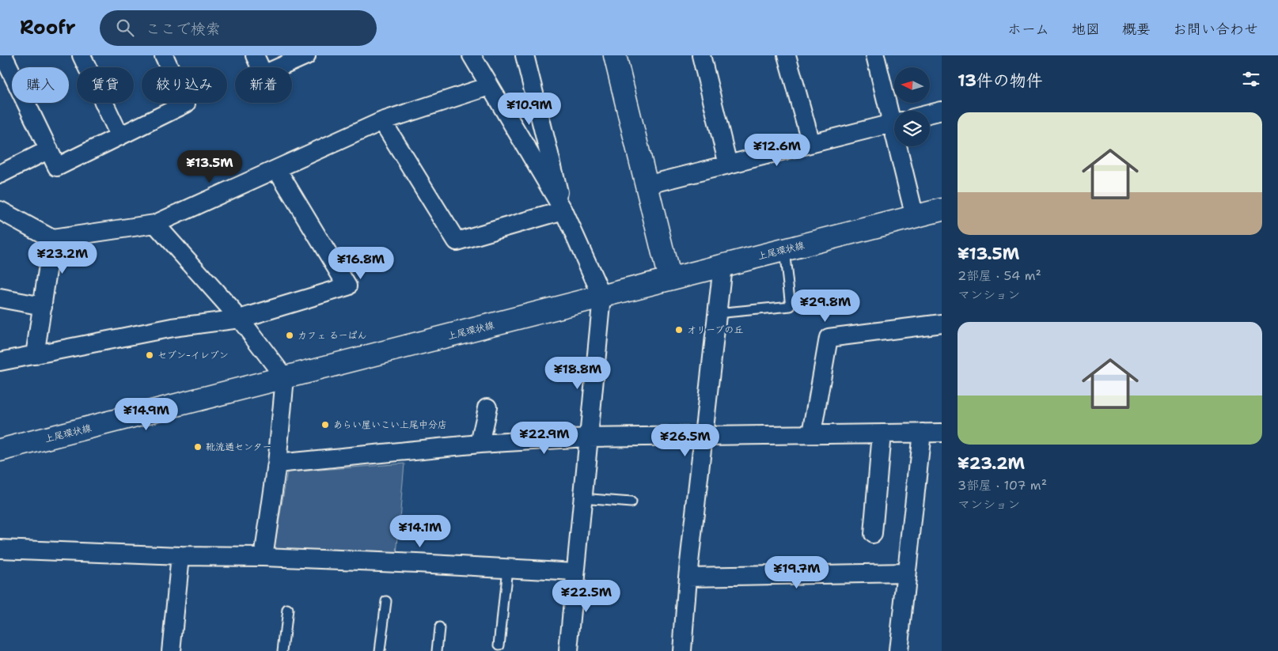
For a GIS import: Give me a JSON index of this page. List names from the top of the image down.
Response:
{
  "streets": {
    "main road": ["上尾環状線"]
  },
  "places": [
    "オリーブの丘",
    "カフェ るーぱん",
    "セブン-イレブン",
    "あらい屋いこい上尾中分店",
    "靴流通センター"
  ],
  "north": "left",
  "page": {
    "header": "Roofr",
    "search": "ここで検索",
    "nav": [
      "ホーム",
      "地図",
      "概要",
      "お問い合わせ"
    ],
    "heading": "13件の物件",
    "chip": [
      "購入",
      "賃貸",
      "絞り込み",
      "新着"
    ],
    "price": [
      "¥10.9M",
      "¥12.6M",
      "¥13.5M",
      "¥23.2M",
      "¥16.8M",
      "¥29.8M",
      "¥18.8M",
      "¥14.9M",
      "¥22.9M",
      "¥26.5M",
      "¥14.1M",
      "¥19.7M",
      "¥22.5M"
    ],
    "list": [
      {
        "name": "¥13.5M",
        "note": "2部屋 · 54 m² · マンション"
      },
      {
        "name": "¥23.2M",
        "note": "3部屋 · 107 m² · マンション"
      }
    ]
  }
}
